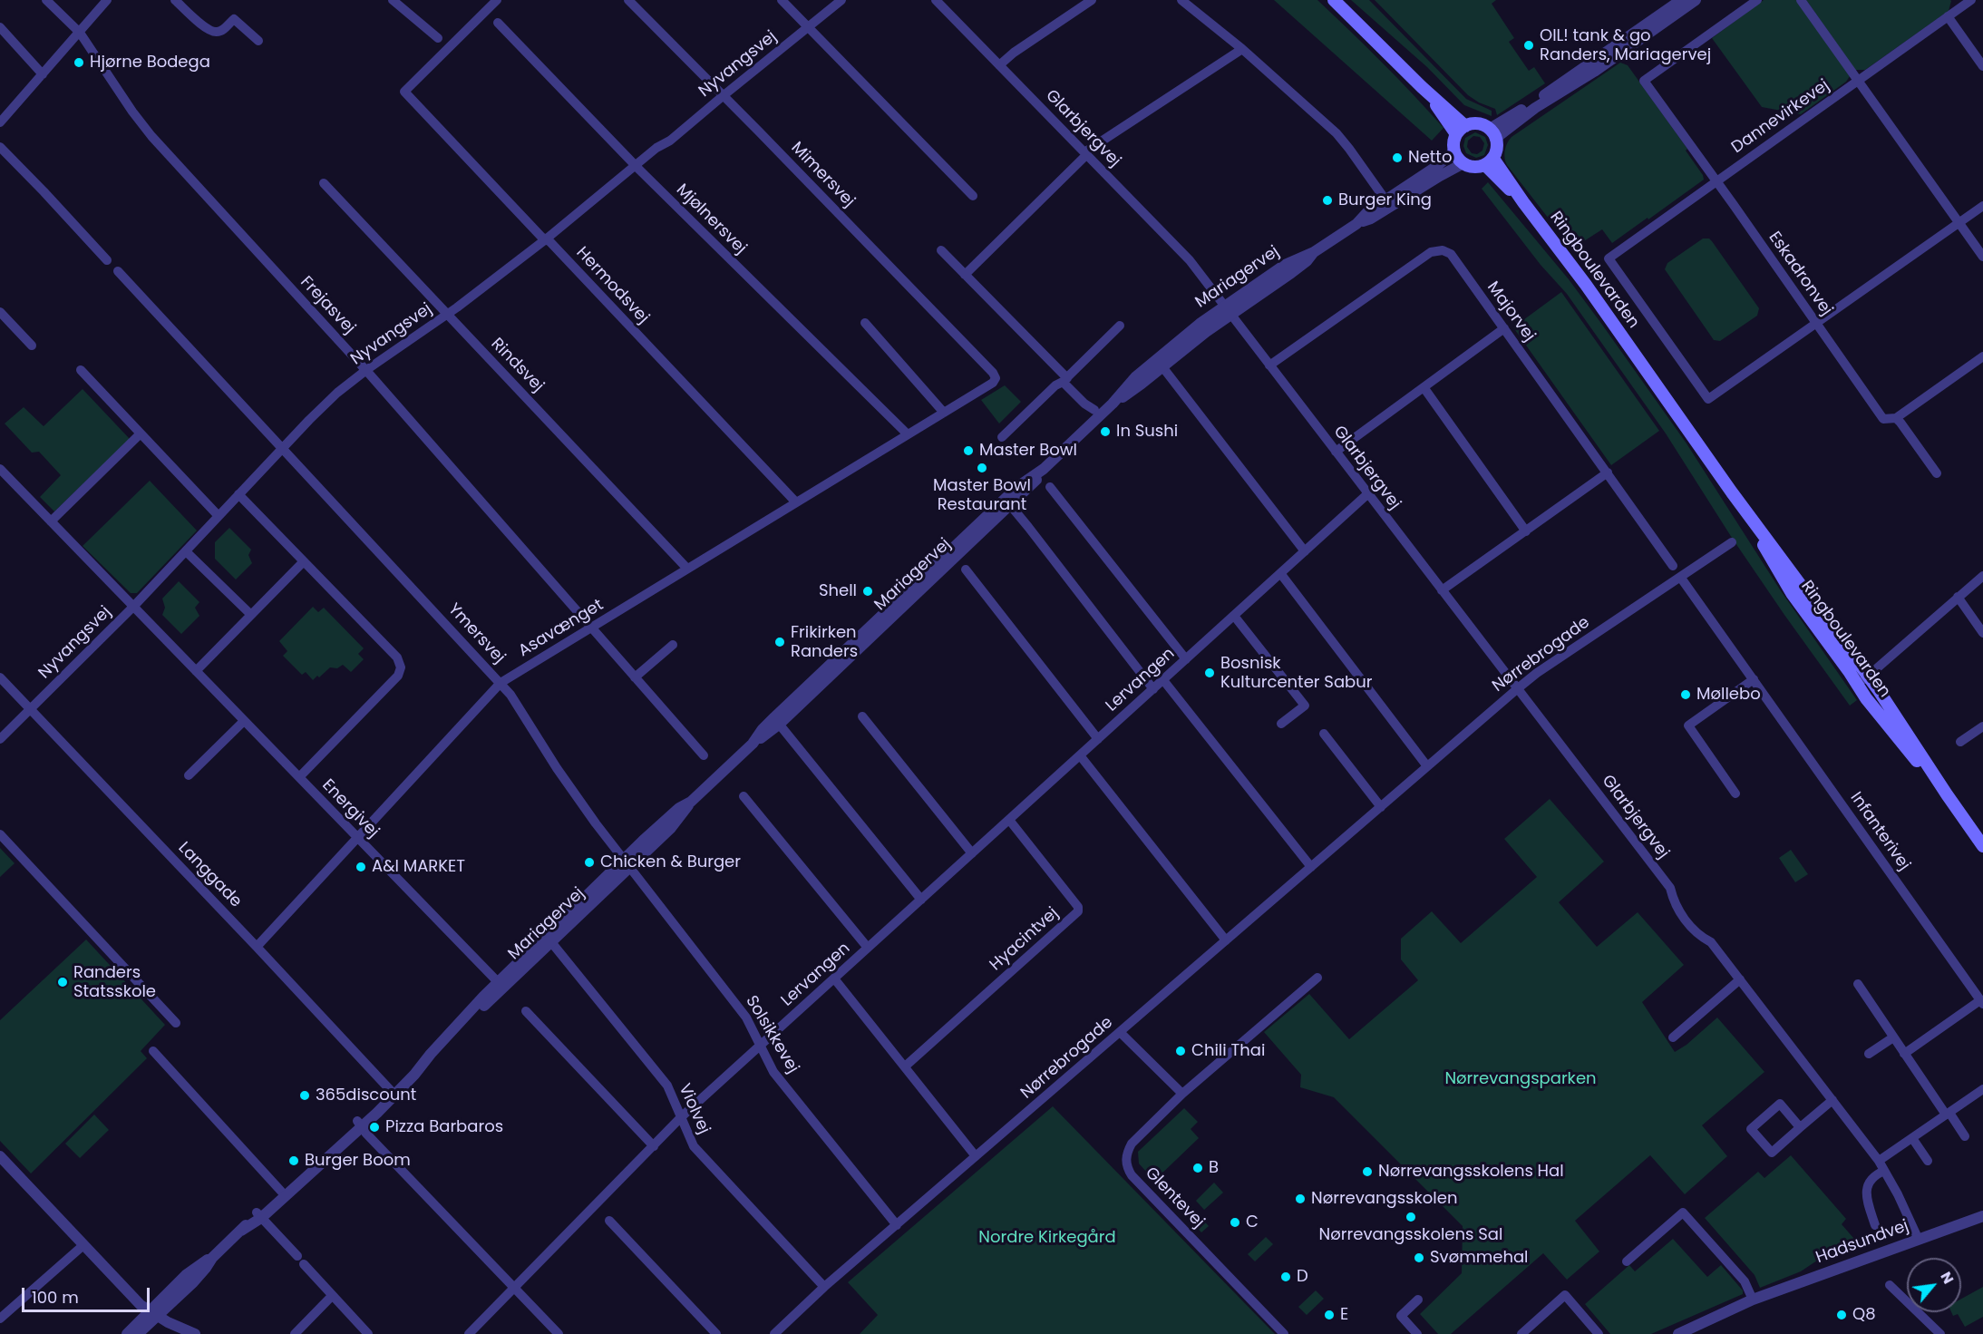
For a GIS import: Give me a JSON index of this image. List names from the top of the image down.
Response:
{
  "streets": {
    "main road": ["Ringboulevarden"],
    "street": [
      "Nyvangsvej",
      "Dannevirkevej",
      "Glarbjergvej",
      "Mimersvej",
      "Mjølnersvej",
      "Eskadronvej",
      "Mariagervej",
      "Hermodsvej",
      "Frejasvej",
      "Majorvej",
      "Rindsvej",
      "Asavænget",
      "Ymersvej",
      "Nørrebrogade",
      "Lervangen",
      "Energivej",
      "Infanterivej",
      "Langgade",
      "Hyacintvej",
      "Solsikkevej",
      "Violvej",
      "Glentevej",
      "Hadsundvej"
    ]
  },
  "crossings": [
    ["Nyvangsvej", "Mimersvej"],
    ["Nyvangsvej", "Mjølnersvej"],
    ["Nyvangsvej", "Hermodsvej"],
    ["Nyvangsvej", "Frejasvej"],
    ["Nyvangsvej", "Rindsvej"],
    ["Nyvangsvej", "Ymersvej"],
    ["Nyvangsvej", "Energivej"],
    ["Nyvangsvej", "Langgade"],
    ["Dannevirkevej", "Eskadronvej"],
    ["Glarbjergvej", "Mariagervej"],
    ["Glarbjergvej", "Majorvej"],
    ["Glarbjergvej", "Nørrebrogade"],
    ["Glarbjergvej", "Lervangen"],
    ["Glarbjergvej", "Hadsundvej"],
    ["Mimersvej", "Asavænget"],
    ["Mjølnersvej", "Asavænget"],
    ["Ringboulevarden", "Mariagervej"],
    ["Mariagervej", "Ymersvej"],
    ["Mariagervej", "Energivej"],
    ["Mariagervej", "Langgade"],
    ["Mariagervej", "Solsikkevej"],
    ["Mariagervej", "Violvej"],
    ["Hermodsvej", "Asavænget"],
    ["Frejasvej", "Asavænget"],
    ["Rindsvej", "Asavænget"],
    ["Asavænget", "Ymersvej"],
    ["Asavænget", "Energivej"],
    ["Asavænget", "Langgade"],
    ["Ymersvej", "Solsikkevej"],
    ["Nørrebrogade", "Infanterivej"],
    ["Nørrebrogade", "Solsikkevej"],
    ["Nørrebrogade", "Violvej"],
    ["Lervangen", "Hyacintvej"],
    ["Lervangen", "Solsikkevej"],
    ["Lervangen", "Violvej"]
  ],
  "parks": ["Nørrevangsparken", "Nordre Kirkegård"],
  "places": [
    "OIL! tank & go Randers, Mariagervej",
    "Hjørne Bodega",
    "Netto",
    "Burger King",
    "In Sushi",
    "Master Bowl",
    "Master Bowl Restaurant",
    "Shell",
    "Frikirken Randers",
    "Bosnisk Kulturcenter Sabur",
    "Møllebo",
    "Chicken & Burger",
    "A&I MARKET",
    "Randers Statsskole",
    "Chili Thai",
    "365discount",
    "Pizza Barbaros",
    "Burger Boom",
    "B",
    "Nørrevangsskolens Hal",
    "Nørrevangsskolen",
    "Nørrevangsskolens Sal",
    "C",
    "Svømmehal",
    "D",
    "E",
    "Q8"
  ],
  "scale_bar": "100 m",
  "north": "top right"
}
